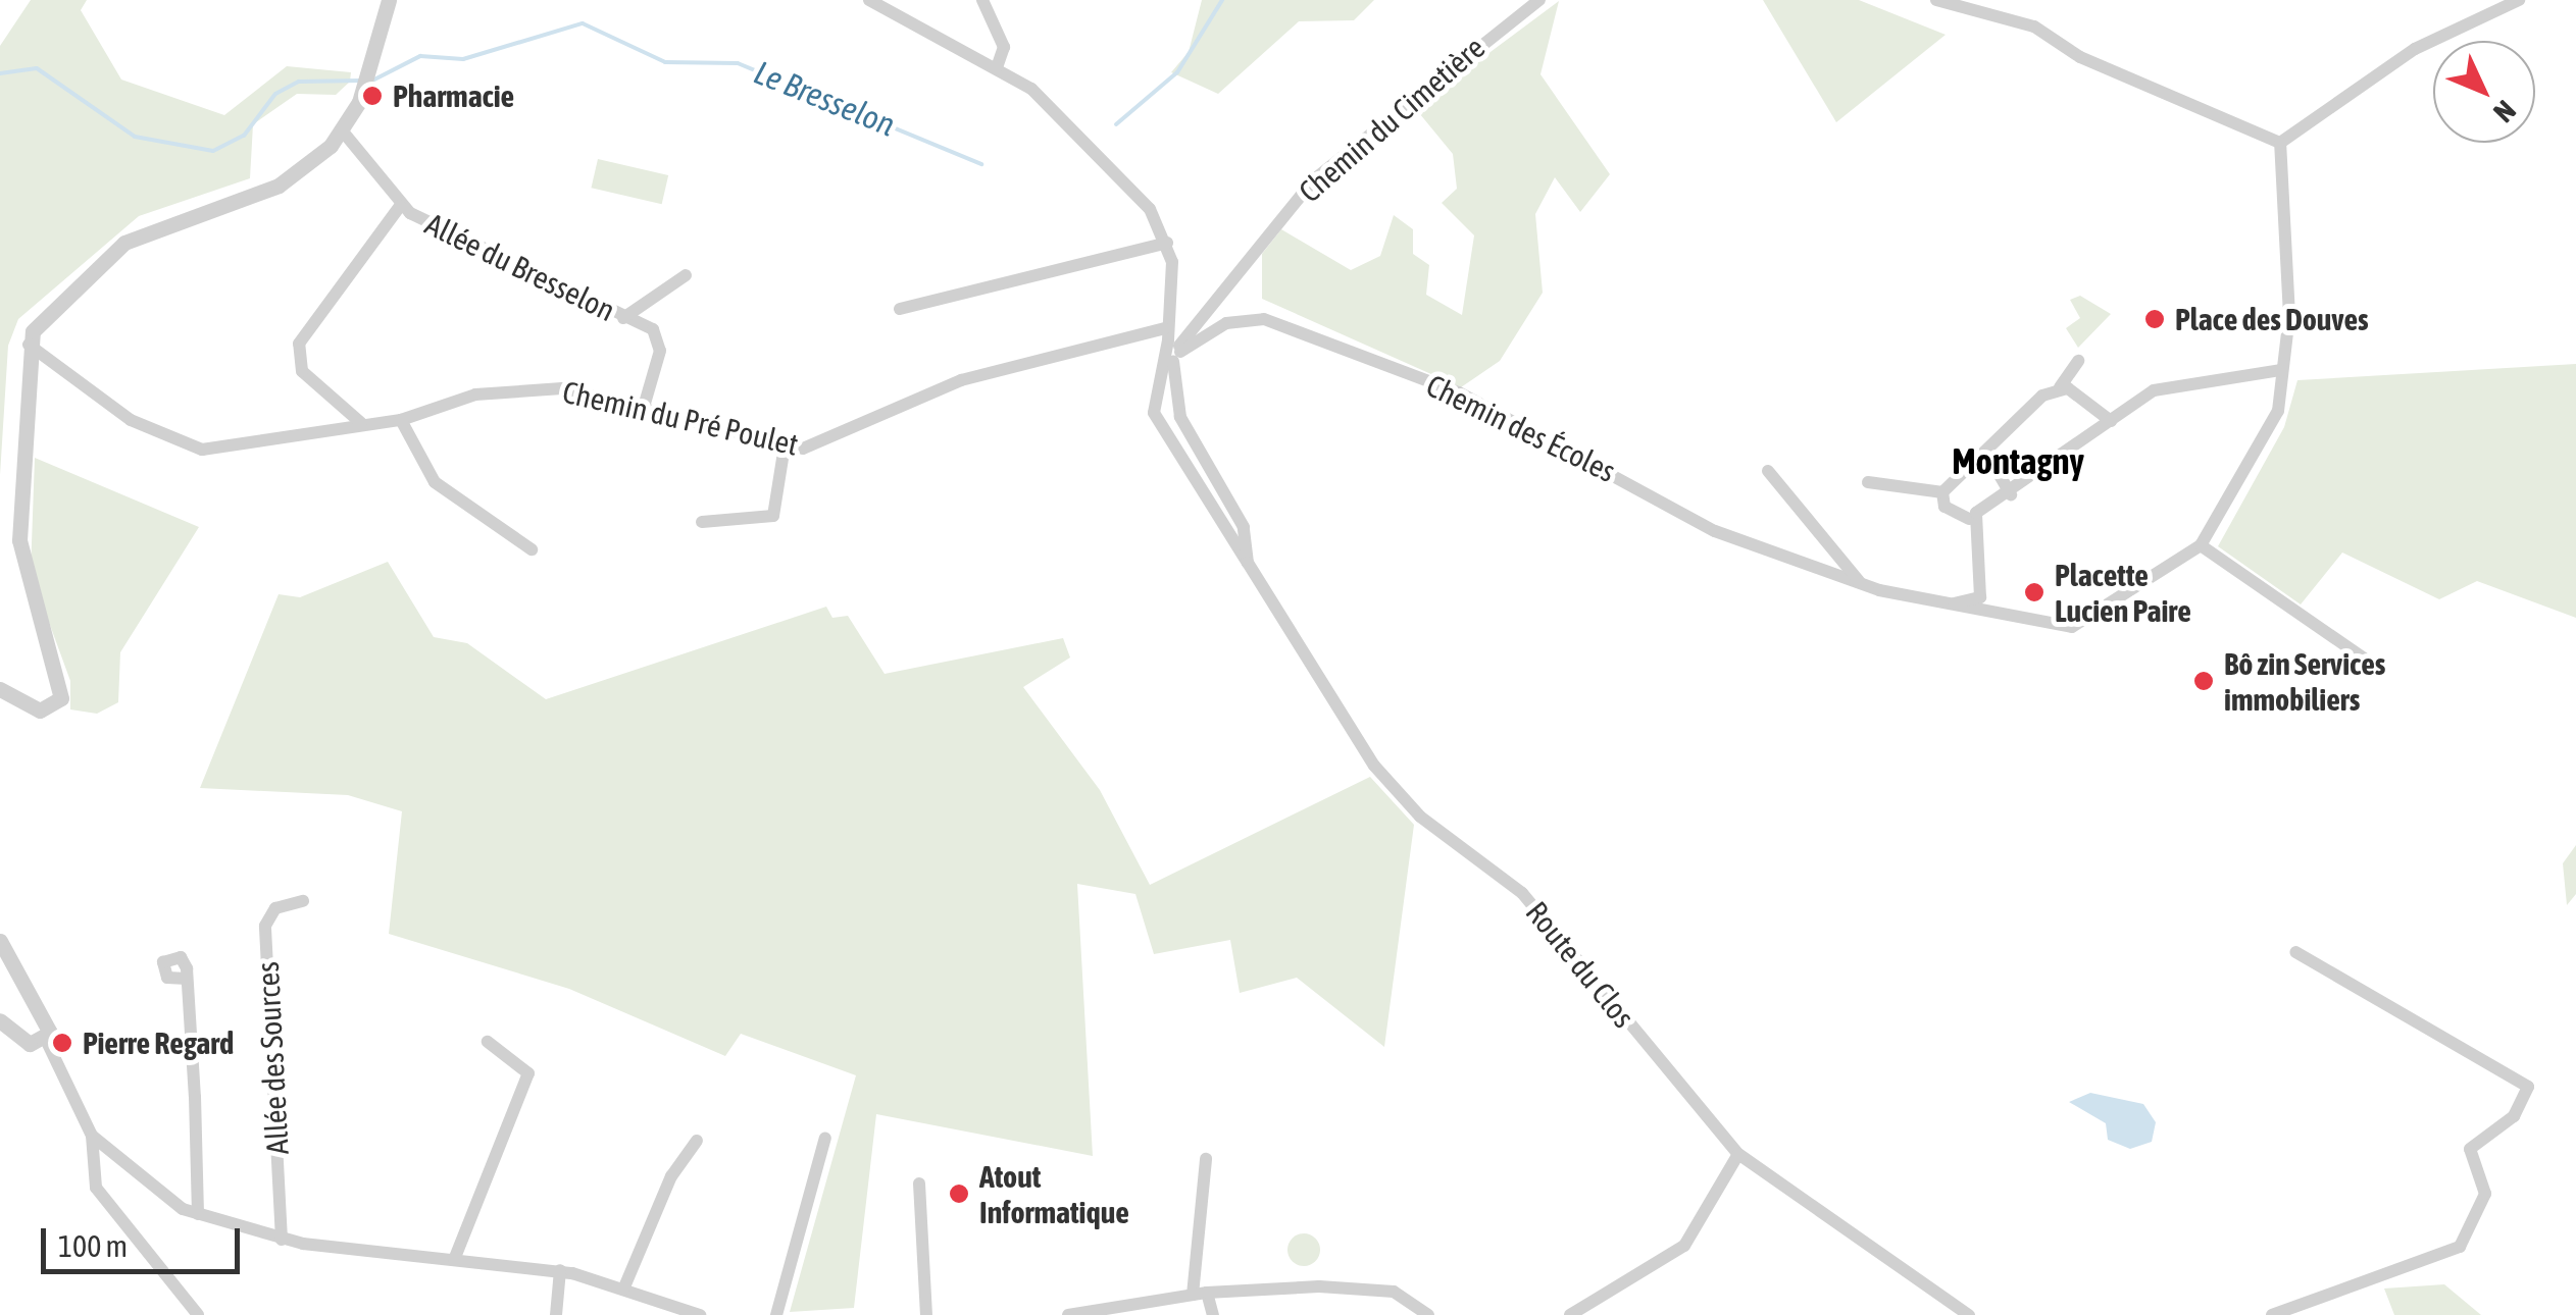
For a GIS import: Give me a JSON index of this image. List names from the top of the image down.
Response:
{
  "streets": {
    "street": [
      "Chemin du Cimetière",
      "Allée du Bresselon",
      "Chemin du Pré Poulet",
      "Chemin des Écoles",
      "Route du Clos",
      "Allée des Sources"
    ]
  },
  "crossings": [
    ["Chemin du Cimetière", "Chemin du Pré Poulet"],
    ["Chemin du Cimetière", "Chemin des Écoles"],
    ["Chemin du Cimetière", "Route du Clos"],
    ["Allée du Bresselon", "Chemin du Pré Poulet"],
    ["Chemin du Pré Poulet", "Chemin des Écoles"],
    ["Chemin du Pré Poulet", "Route du Clos"],
    ["Chemin des Écoles", "Route du Clos"]
  ],
  "districts": ["Montagny"],
  "water": ["Le Bresselon"],
  "places": [
    "Pharmacie",
    "Place des Douves",
    "Placette Lucien Paire",
    "Bô zin Services immobiliers",
    "Pierre Regard",
    "Atout Informatique"
  ],
  "scale_bar": "100 m",
  "north": "bottom right"
}
